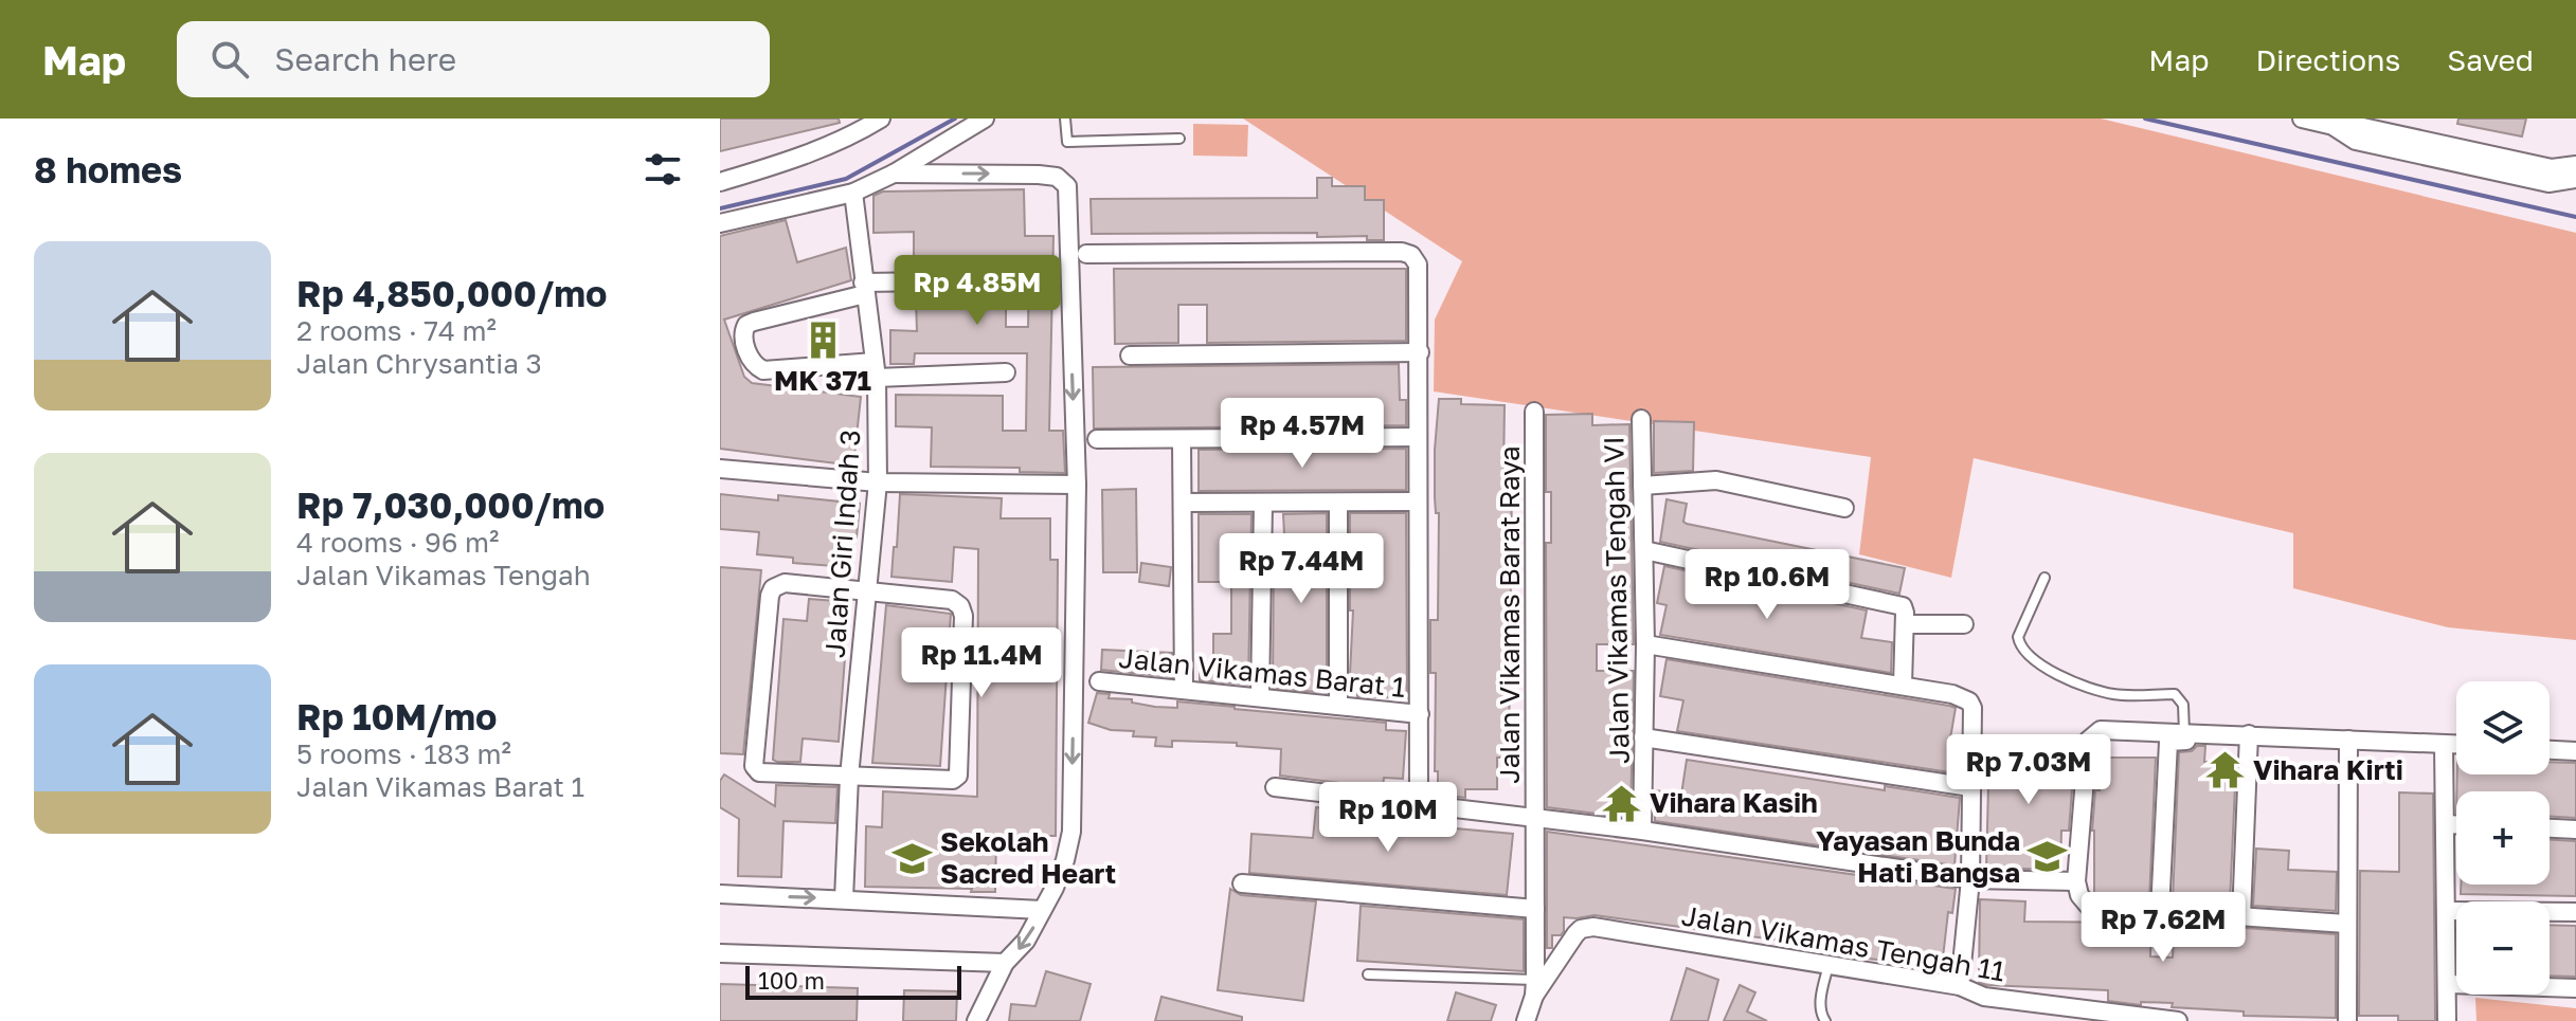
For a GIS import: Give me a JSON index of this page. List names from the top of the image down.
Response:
{
  "streets": {
    "street": [
      "Jalan Giri Indah 3",
      "Jalan Vikamas Tengah VI",
      "Jalan Vikamas Barat Raya",
      "Jalan Vikamas Barat 1",
      "Jalan Vikamas Tengah 11"
    ]
  },
  "crossings": [
    ["Jalan Vikamas Barat Raya", "Jalan Vikamas Tengah 11"]
  ],
  "places": {
    "building": ["MK 371"],
    "temple": ["Vihara Kirti", "Vihara Kasih"],
    "school or university": ["Yayasan Bunda Hati Bangsa", "Sekolah Sacred Heart"]
  },
  "scale_bar": "100 m",
  "page": {
    "header": "Map",
    "search": "Search here",
    "nav": ["Map", "Directions", "Saved"],
    "heading": "8 homes",
    "list": [
      {
        "name": "Rp 4,850,000/mo",
        "note": "2 rooms · 74 m² · Jalan Chrysantia 3"
      },
      {
        "name": "Rp 7,030,000/mo",
        "note": "4 rooms · 96 m² · Jalan Vikamas Tengah"
      },
      {
        "name": "Rp 10M/mo",
        "note": "5 rooms · 183 m² · Jalan Vikamas Barat 1"
      }
    ],
    "price": [
      "Rp 4.85M",
      "Rp 4.57M",
      "Rp 7.44M",
      "Rp 10.6M",
      "Rp 11.4M",
      "Rp 7.03M",
      "Rp 10M",
      "Rp 7.62M"
    ],
    "map_buttons": ["+", "−"],
    "scale": "100 m"
  }
}
